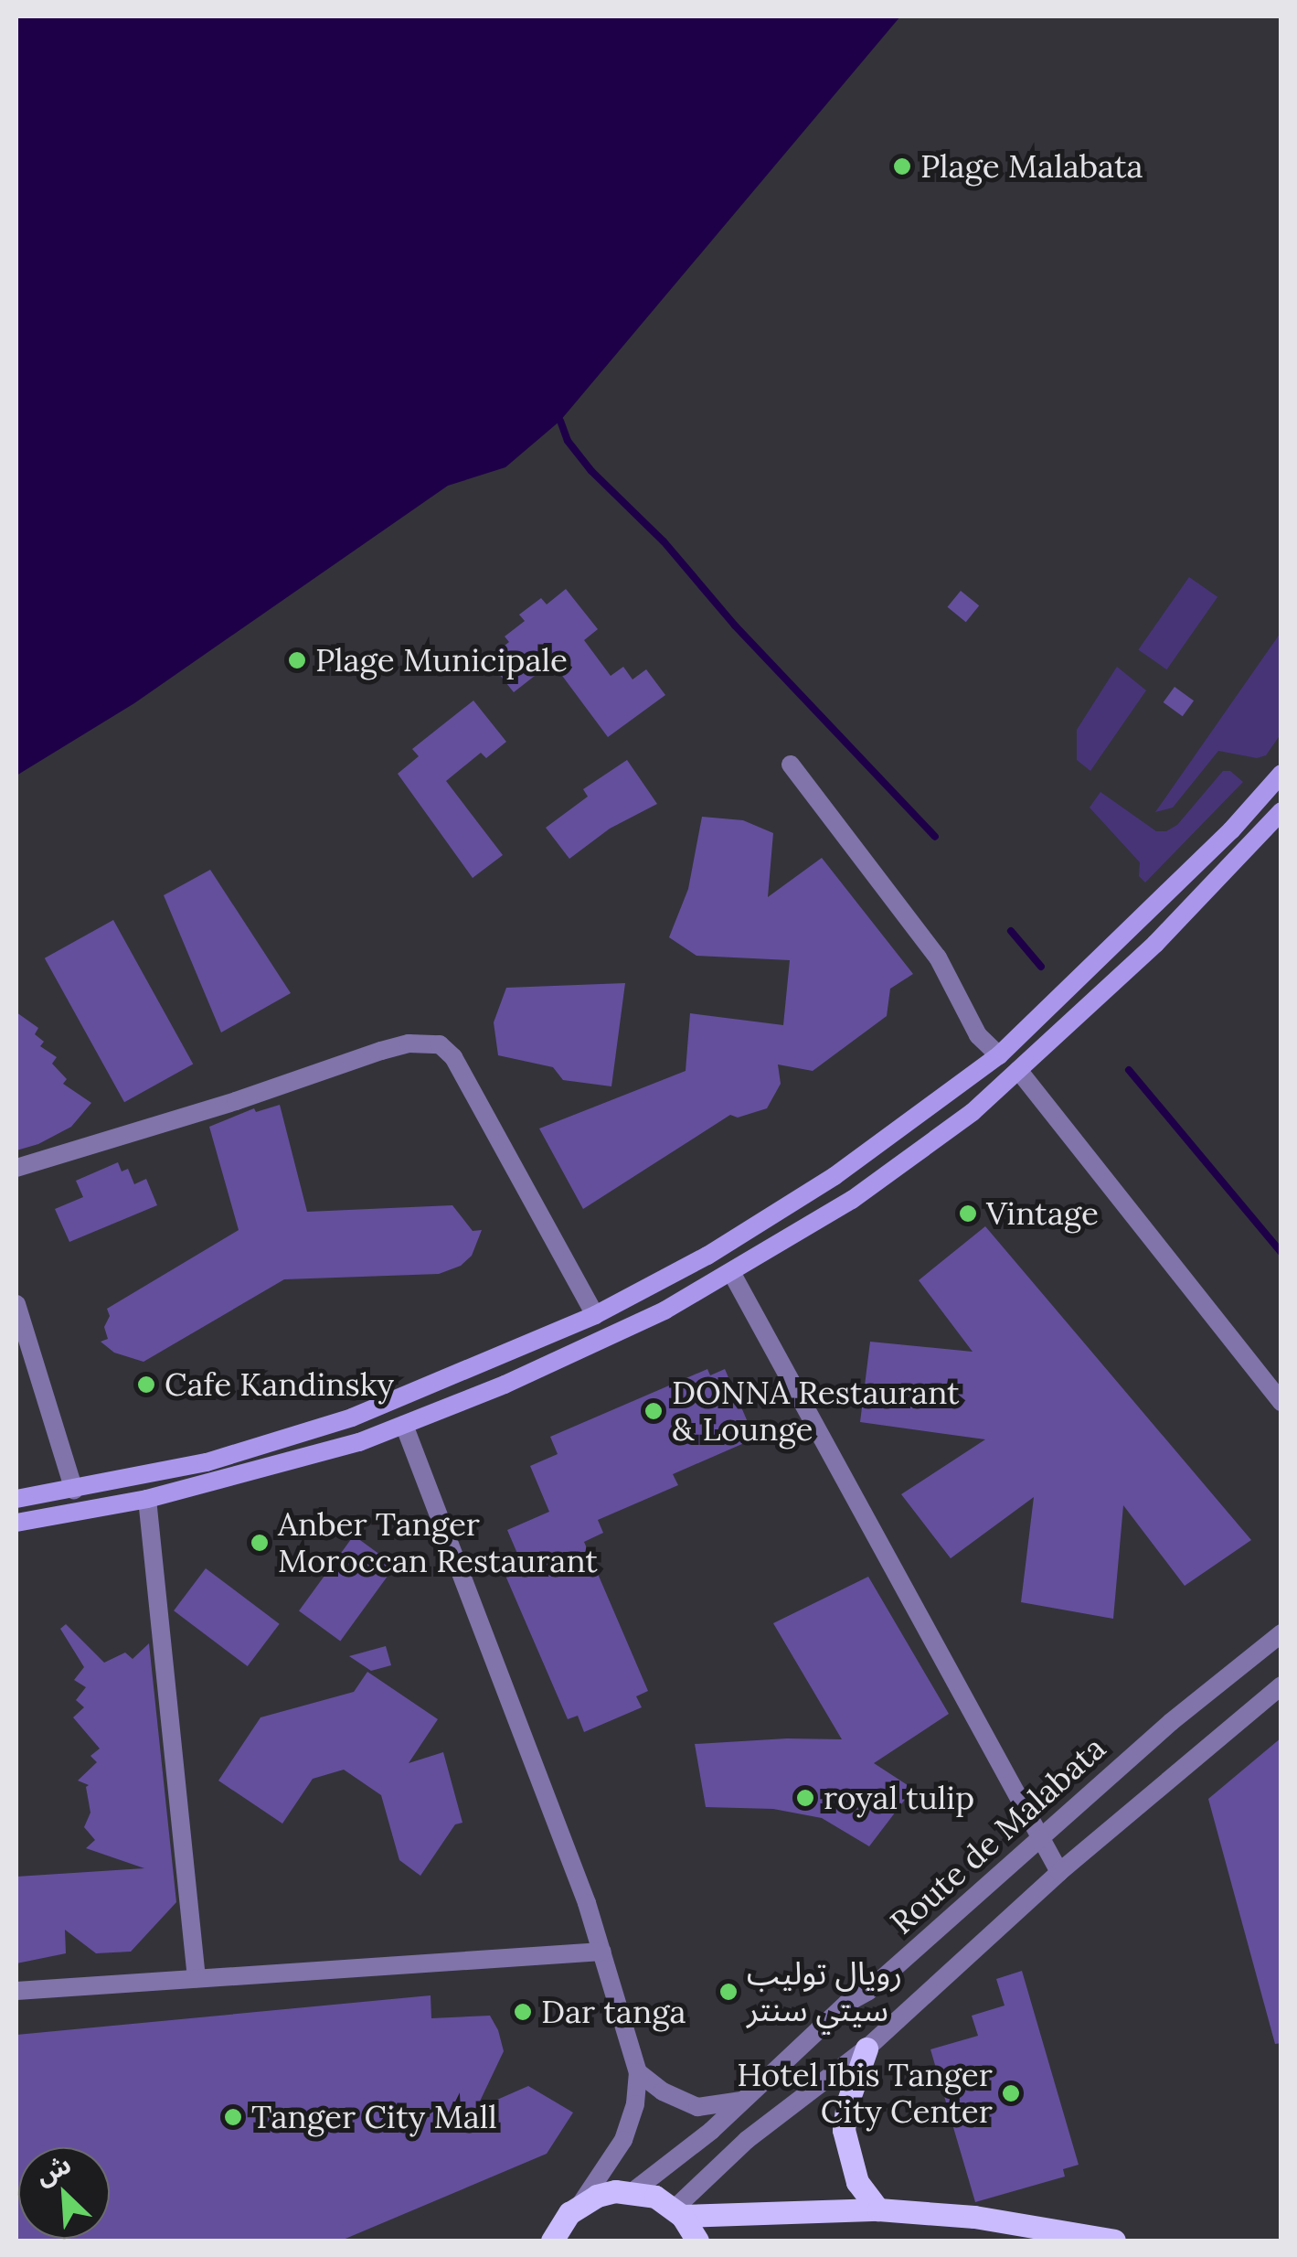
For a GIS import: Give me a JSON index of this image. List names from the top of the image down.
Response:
{
  "streets": {
    "street": ["Route de Malabata"]
  },
  "places": [
    "Plage Malabata",
    "Plage Municipale",
    "Vintage",
    "Cafe Kandinsky",
    "DONNA Restaurant & Lounge",
    "Anber Tanger Moroccan Restaurant",
    "royal tulip",
    "رويال توليب سيتي سنتر",
    "Dar tanga",
    "Hotel Ibis Tanger City Center",
    "Tanger City Mall"
  ],
  "north": "top left"
}
